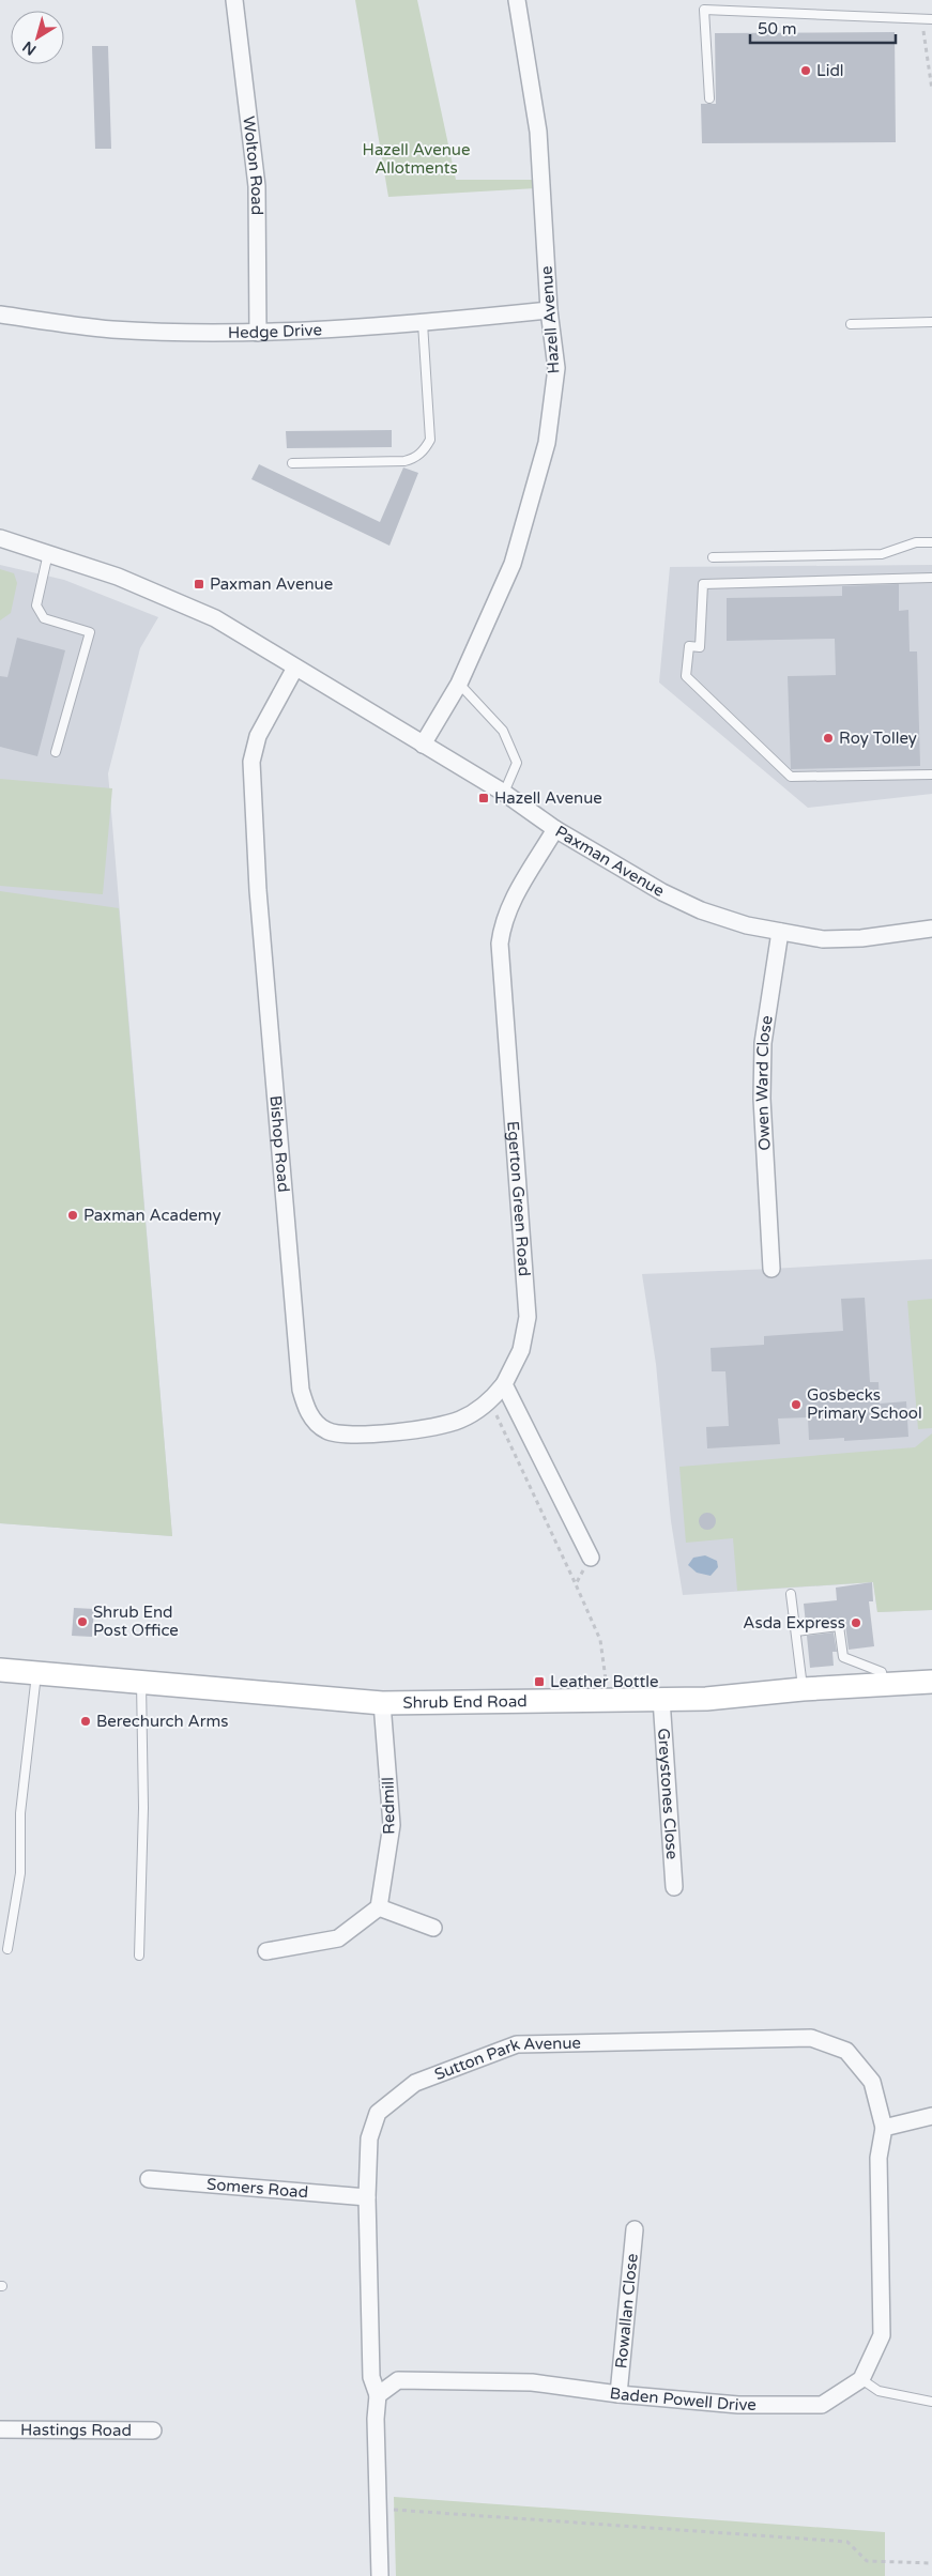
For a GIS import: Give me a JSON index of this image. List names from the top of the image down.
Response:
{
  "streets": {
    "main road": ["Shrub End Road"],
    "street": [
      "Wolton Road",
      "Hazell Avenue",
      "Hedge Drive",
      "Paxman Avenue",
      "Owen Ward Close",
      "Bishop Road",
      "Egerton Green Road",
      "Greystones Close",
      "Redmill",
      "Sutton Park Avenue",
      "Somers Road",
      "Rowallan Close",
      "Baden Powell Drive",
      "Hastings Road"
    ]
  },
  "crossings": [
    ["Wolton Road", "Hedge Drive"],
    ["Hazell Avenue", "Hedge Drive"],
    ["Hazell Avenue", "Paxman Avenue"],
    ["Paxman Avenue", "Owen Ward Close"],
    ["Paxman Avenue", "Bishop Road"],
    ["Paxman Avenue", "Egerton Green Road"],
    ["Bishop Road", "Egerton Green Road"],
    ["Shrub End Road", "Greystones Close"],
    ["Shrub End Road", "Redmill"],
    ["Sutton Park Avenue", "Somers Road"],
    ["Sutton Park Avenue", "Baden Powell Drive"],
    ["Rowallan Close", "Baden Powell Drive"]
  ],
  "parks": ["Hazell Avenue Allotments"],
  "places": {
    "other": [
      "Lidl",
      "Roy Tolley",
      "Paxman Academy",
      "Gosbecks Primary School",
      "Shrub End Post Office",
      "Asda Express",
      "Berechurch Arms"
    ],
    "transit": ["Paxman Avenue", "Hazell Avenue", "Leather Bottle"]
  },
  "scale_bar": "50 m",
  "north": "bottom left"
}
